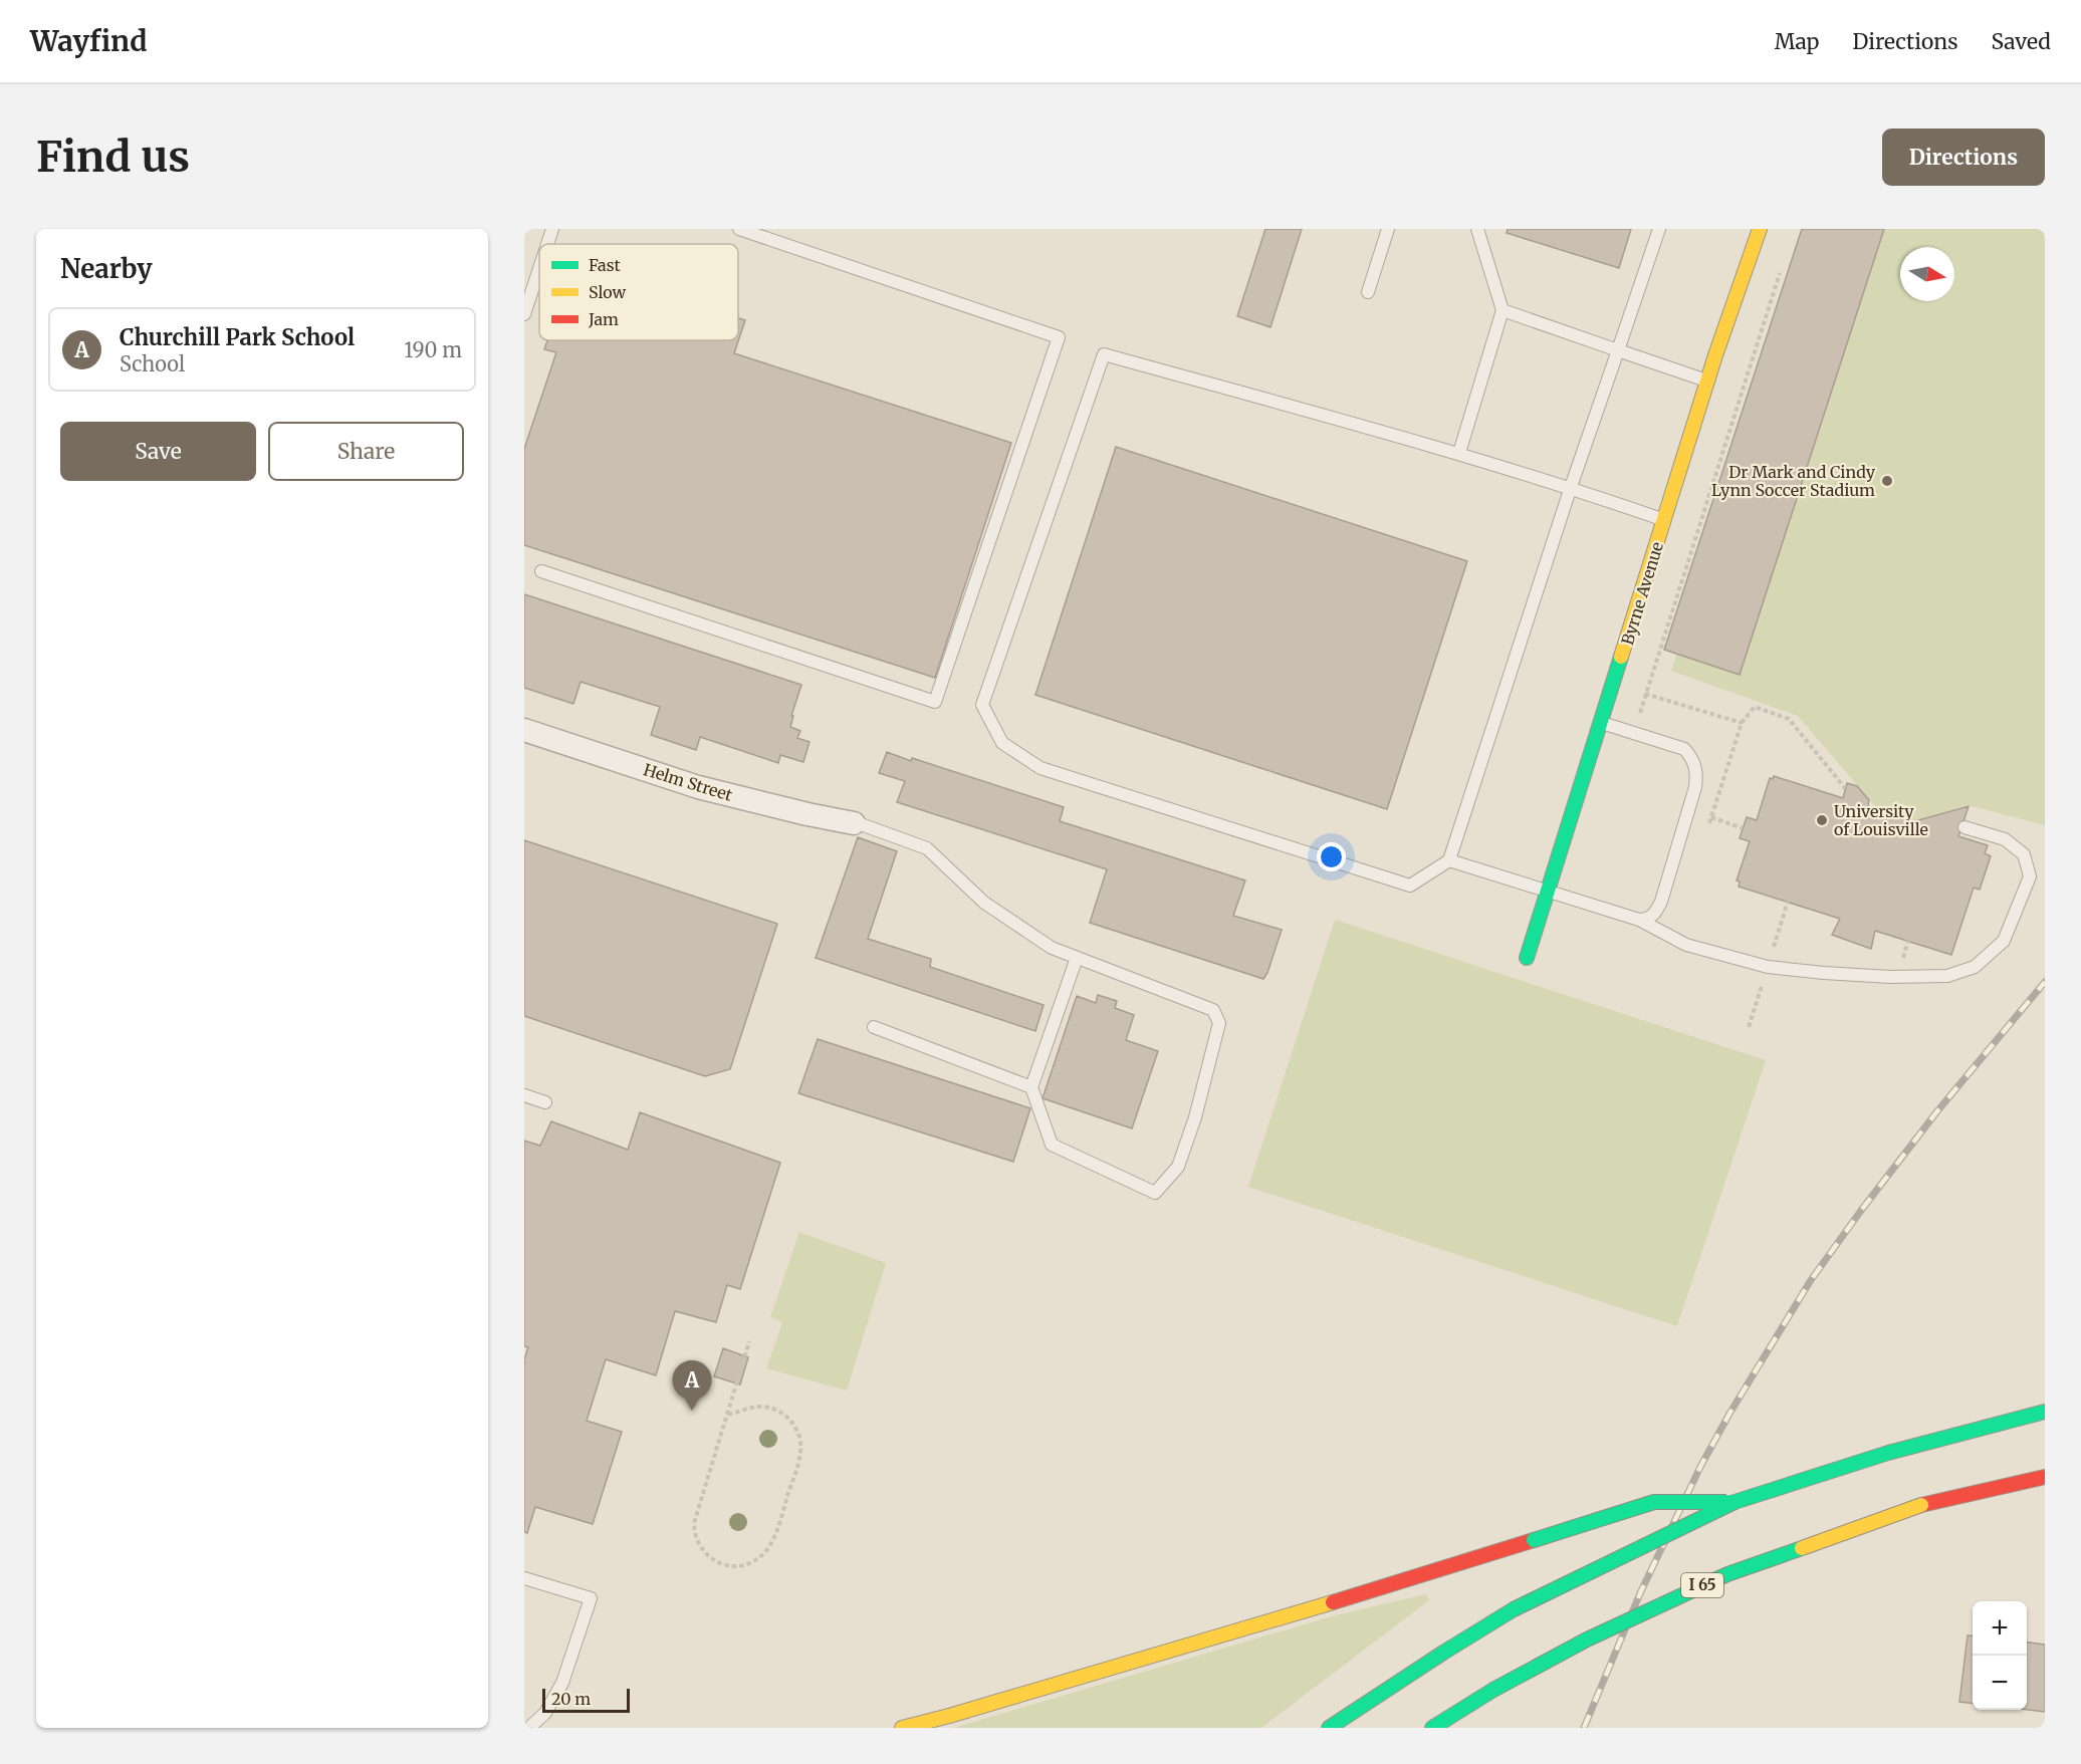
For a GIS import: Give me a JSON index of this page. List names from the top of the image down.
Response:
{
  "streets": {
    "main road": ["Byrne Avenue", "I 65"],
    "street": ["Helm Street"]
  },
  "places": ["Dr Mark and Cindy Lynn Soccer Stadium", "University of Louisville"],
  "legend": ["Fast", "Slow", "Jam"],
  "scale_bar": "20 m",
  "north": "right",
  "page": {
    "header": "Wayfind",
    "nav": ["Map", "Directions", "Saved"],
    "buttons": [
      "Directions",
      ["Save", "Share"]
    ],
    "title": "Find us",
    "heading": "Nearby",
    "list": [
      {
        "mark": "A",
        "name": "Churchill Park School",
        "note": "School",
        "value": "190 m"
      }
    ],
    "pins": "A",
    "map_buttons": ["+", "−"],
    "scale": "20 m"
  }
}
